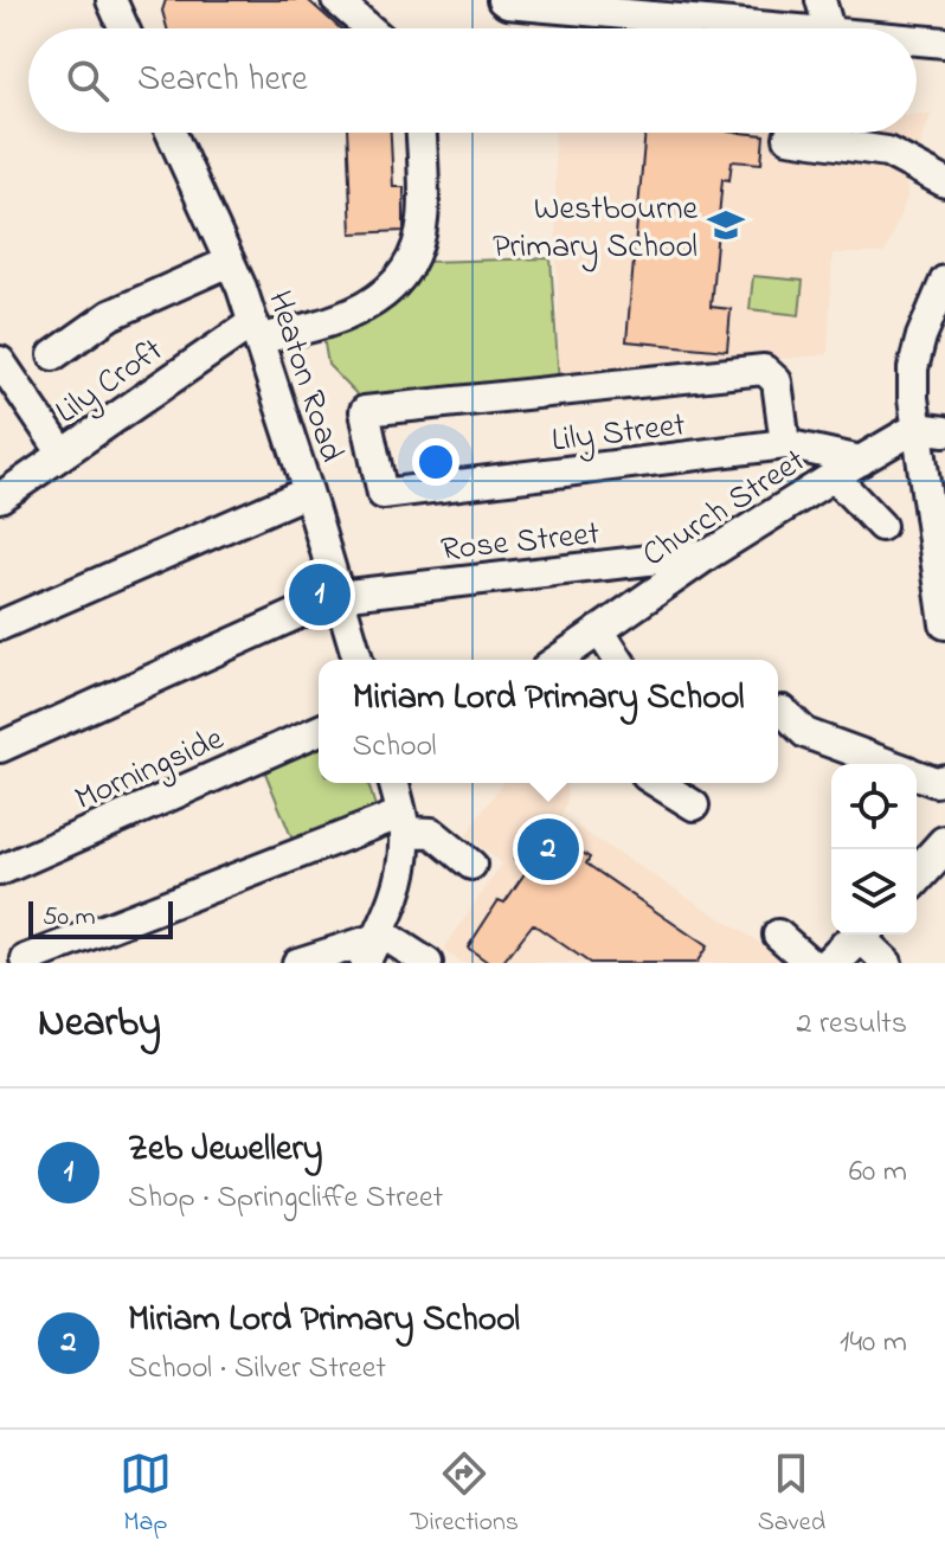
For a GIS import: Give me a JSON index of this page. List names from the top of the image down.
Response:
{
  "streets": {
    "street": [
      "Heaton Road",
      "Lily Croft",
      "Lily Street",
      "Church Street",
      "Rose Street",
      "Morningside"
    ]
  },
  "crossings": [
    ["Heaton Road", "Lily Croft"],
    ["Heaton Road", "Rose Street"],
    ["Lily Street", "Church Street"],
    ["Church Street", "Rose Street"]
  ],
  "places": {
    "school or university": ["Westbourne Primary School"]
  },
  "scale_bar": "50 m",
  "page": {
    "search": "Search here",
    "pins": ["1", "2"],
    "popup": ["Miriam Lord Primary School", "School"],
    "scale": "50 m",
    "heading": ["Nearby", "2 results"],
    "list": [
      {
        "mark": "1",
        "name": "Zeb Jewellery",
        "note": "Shop · Springcliffe Street",
        "value": "60 m"
      },
      {
        "mark": "2",
        "name": "Miriam Lord Primary School",
        "note": "School · Silver Street",
        "value": "140 m"
      }
    ],
    "nav": ["Map", "Directions", "Saved"]
  }
}
